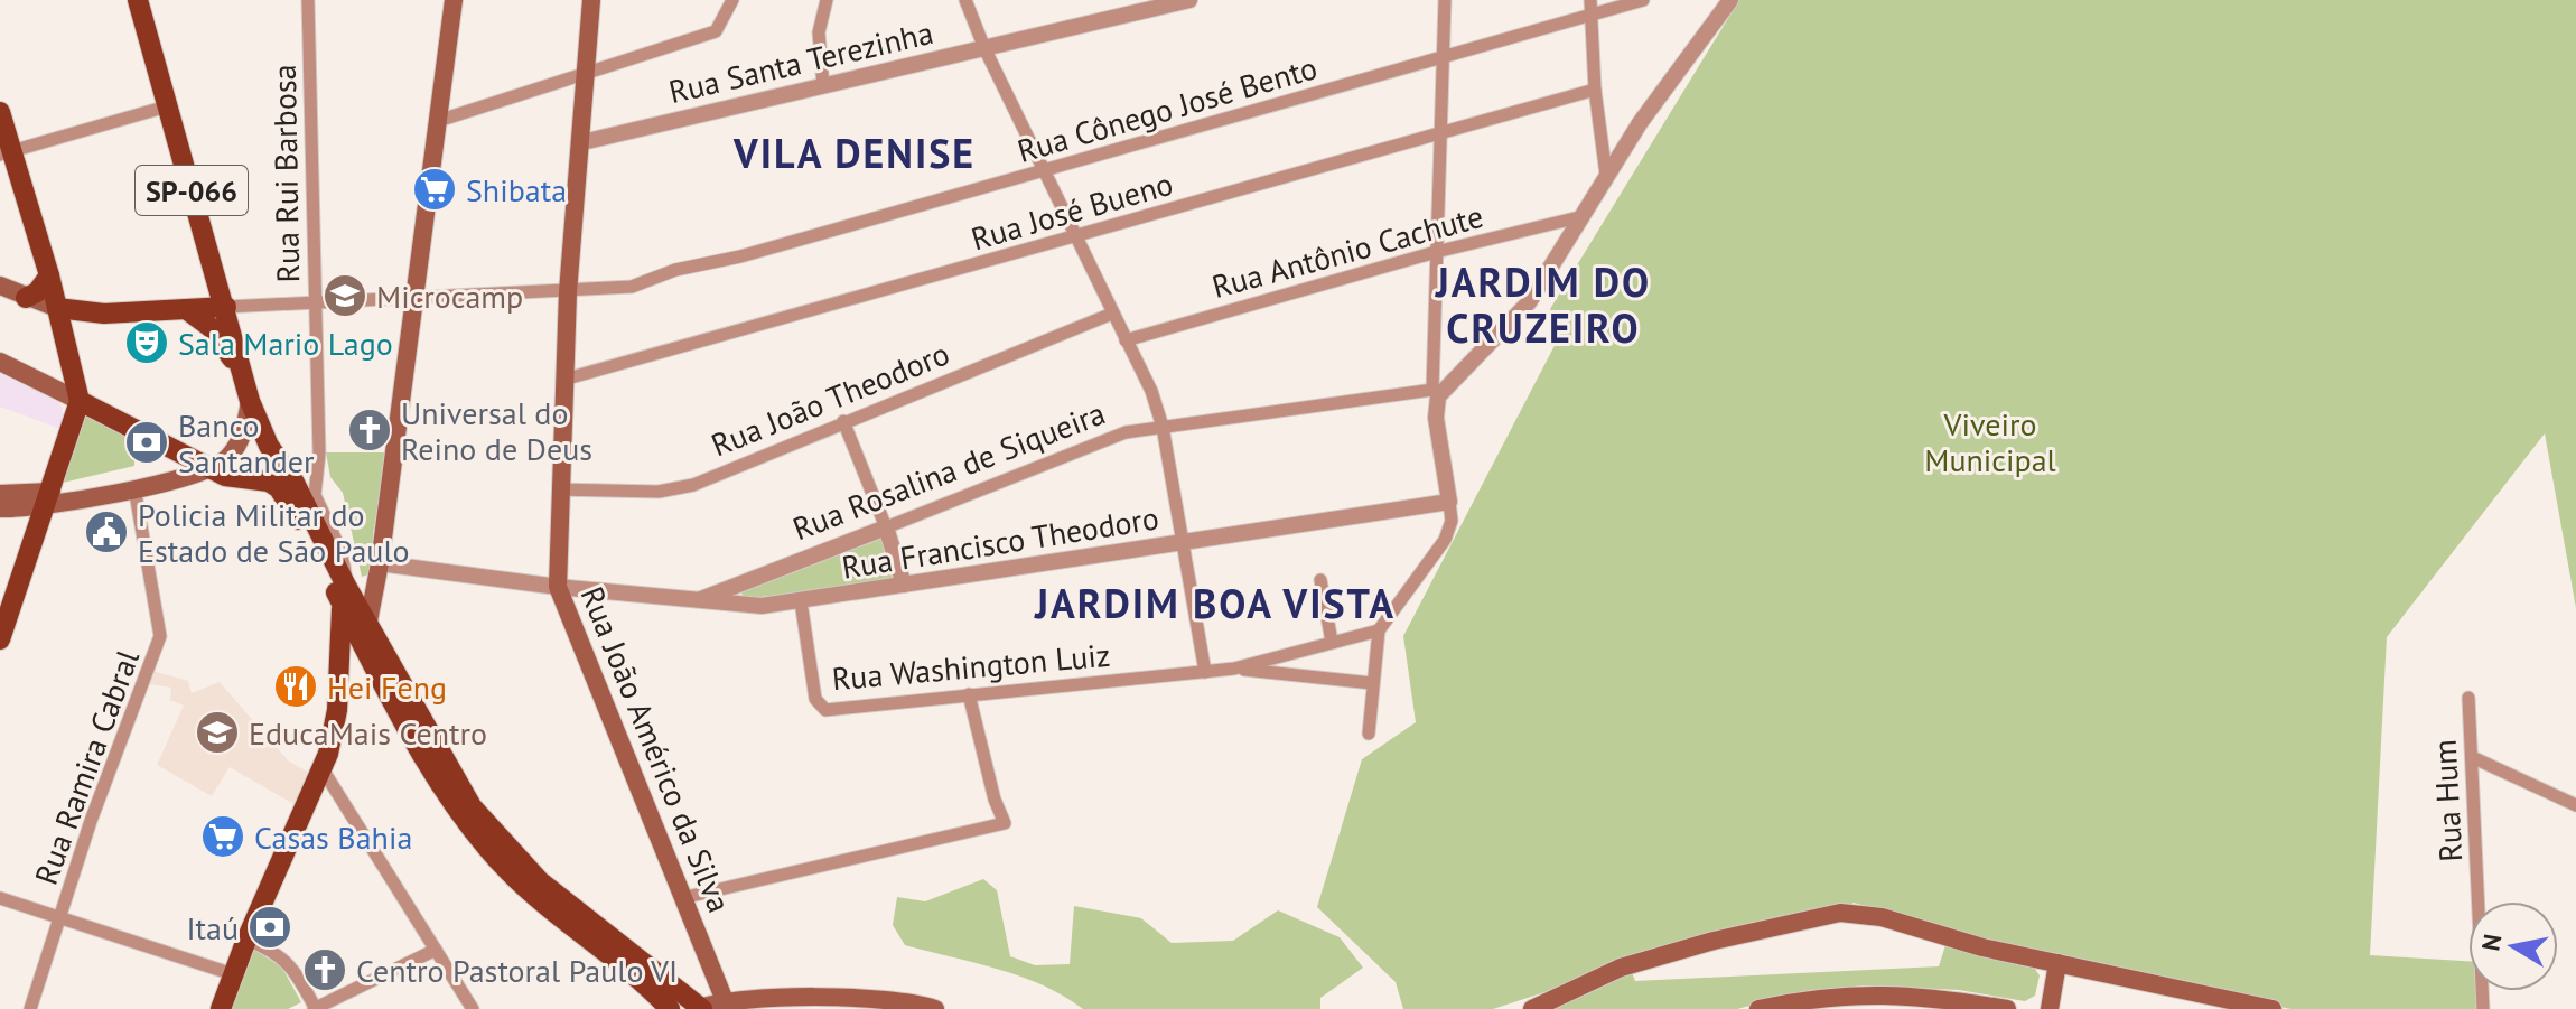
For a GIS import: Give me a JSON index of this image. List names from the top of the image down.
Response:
{
  "streets": {
    "main road": ["SP-066", "Rua João Américo da Silva"],
    "street": [
      "Rua Santa Terezinha",
      "Rua Cônego José Bento",
      "Rua Rui Barbosa",
      "Rua José Bueno",
      "Rua Antônio Cachute",
      "Rua João Theodoro",
      "Rua Rosalina de Siqueira",
      "Rua Francisco Theodoro",
      "Rua Washington Luiz",
      "Rua Ramira Cabral",
      "Rua Hum"
    ]
  },
  "crossings": [
    ["Rua Santa Terezinha", "Rua João Américo da Silva"],
    ["Rua Cônego José Bento", "Rua Rui Barbosa"],
    ["Rua Cônego José Bento", "SP-066"],
    ["Rua Cônego José Bento", "Rua João Américo da Silva"],
    ["Rua Rui Barbosa", "SP-066"],
    ["Rua José Bueno", "Rua João Américo da Silva"],
    ["Rua João Theodoro", "Rua João Américo da Silva"],
    ["Rua Rosalina de Siqueira", "Rua Francisco Theodoro"],
    ["Rua Francisco Theodoro", "Rua Washington Luiz"],
    ["Rua Francisco Theodoro", "Rua João Américo da Silva"]
  ],
  "districts": ["VILA DENISE", "JARDIM DO CRUZEIRO", "JARDIM BOA VISTA"],
  "parks": ["Viveiro Municipal"],
  "places": {
    "supermarket": ["Shibata", "Casas Bahia"],
    "school or university": ["Microcamp", "EducaMais Centro"],
    "theatre": ["Sala Mario Lago"],
    "church": ["Universal do Reino de Deus", "Centro Pastoral Paulo VI"],
    "bank": ["Banco Santander", "Itaú"],
    "public building": ["Policia Militar do Estado de São Paulo"],
    "restaurant": ["Hei Feng"]
  },
  "north": "left"
}
